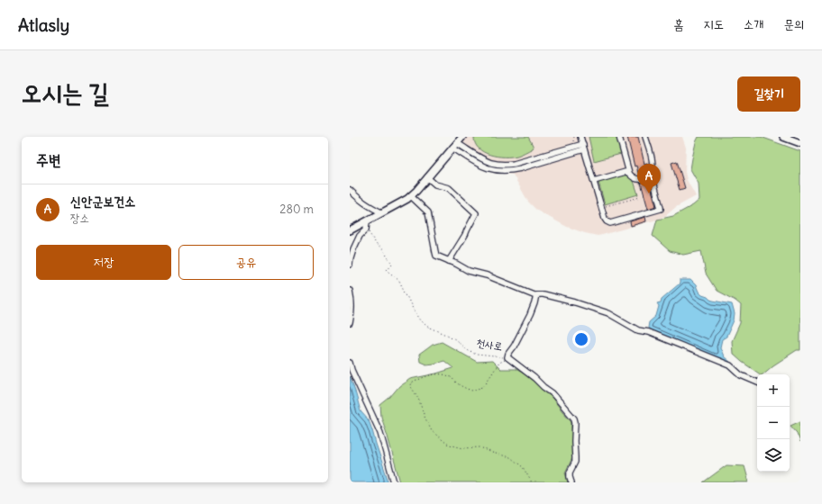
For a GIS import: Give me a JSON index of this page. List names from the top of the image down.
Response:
{
  "streets": {
    "street": ["천사로"]
  },
  "page": {
    "header": "Atlasly",
    "nav": [
      "홈",
      "지도",
      "소개",
      "문의"
    ],
    "title": "오시는 길",
    "buttons": [
      "길찾기",
      ["저장", "공유"]
    ],
    "heading": "주변",
    "pins": "A",
    "list": [
      {
        "mark": "A",
        "name": "신안군보건소",
        "note": "장소",
        "value": "280 m"
      }
    ],
    "map_buttons": ["+", "−"]
  }
}
